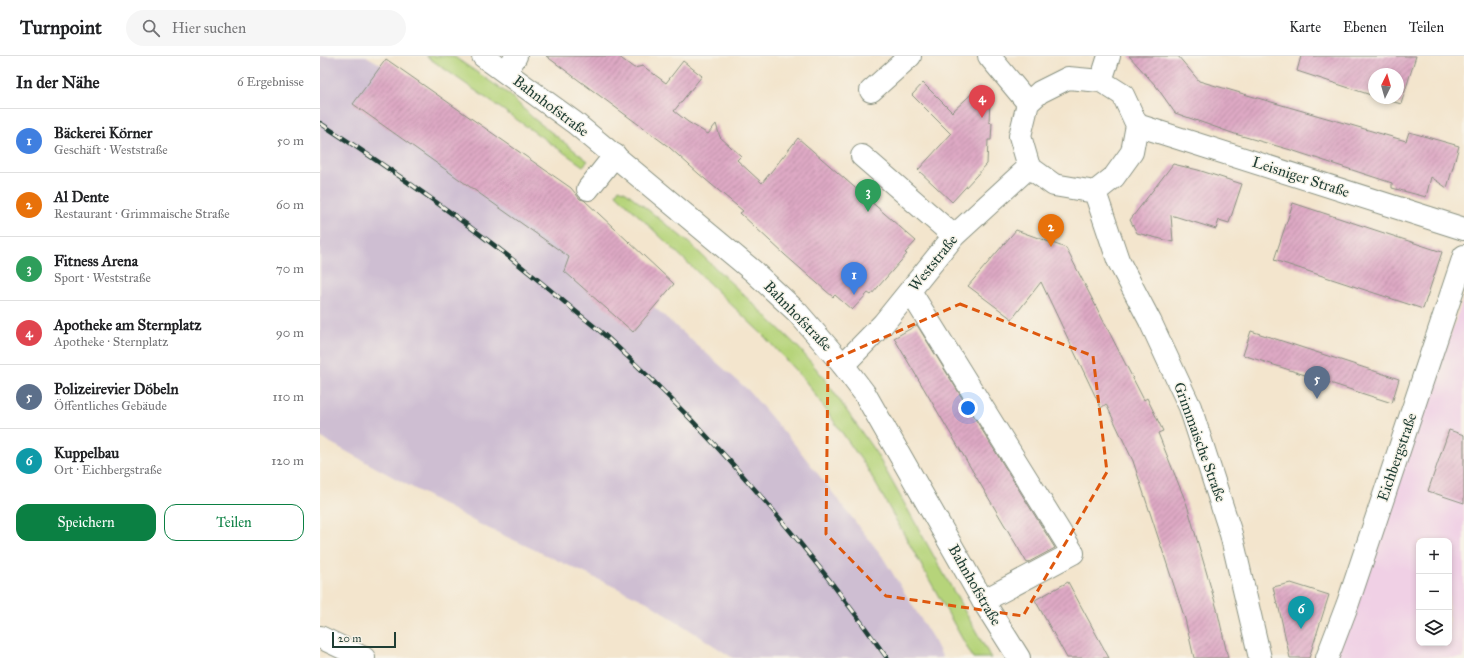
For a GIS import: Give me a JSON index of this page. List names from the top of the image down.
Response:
{
  "streets": {
    "street": [
      "Bahnhofstraße",
      "Leisniger Straße",
      "Weststraße",
      "Grimmaische Straße",
      "Eichbergstraße"
    ]
  },
  "crossings": [
    ["Bahnhofstraße", "Weststraße"],
    ["Leisniger Straße", "Weststraße"],
    ["Leisniger Straße", "Grimmaische Straße"],
    ["Weststraße", "Grimmaische Straße"]
  ],
  "scale_bar": "20 m",
  "north": "top",
  "page": {
    "header": "Turnpoint",
    "search": "Hier suchen",
    "nav": ["Karte", "Ebenen", "Teilen"],
    "heading": ["In der Nähe", "6 Ergebnisse"],
    "pins": [
      "4",
      "3",
      "2",
      "1",
      "5",
      "6"
    ],
    "list": [
      {
        "mark": "1",
        "name": "Bäckerei Körner",
        "note": "Geschäft · Weststraße",
        "value": "50 m"
      },
      {
        "mark": "2",
        "name": "Al Dente",
        "note": "Restaurant · Grimmaische Straße",
        "value": "60 m"
      },
      {
        "mark": "3",
        "name": "Fitness Arena",
        "note": "Sport · Weststraße",
        "value": "70 m"
      },
      {
        "mark": "4",
        "name": "Apotheke am Sternplatz",
        "note": "Apotheke · Sternplatz",
        "value": "90 m"
      },
      {
        "mark": "5",
        "name": "Polizeirevier Döbeln",
        "note": "Öffentliches Gebäude",
        "value": "110 m"
      },
      {
        "mark": "6",
        "name": "Kuppelbau",
        "note": "Ort · Eichbergstraße",
        "value": "120 m"
      }
    ],
    "buttons": ["Speichern", "Teilen"],
    "map_buttons": ["+", "−"],
    "scale": "20 m"
  }
}
